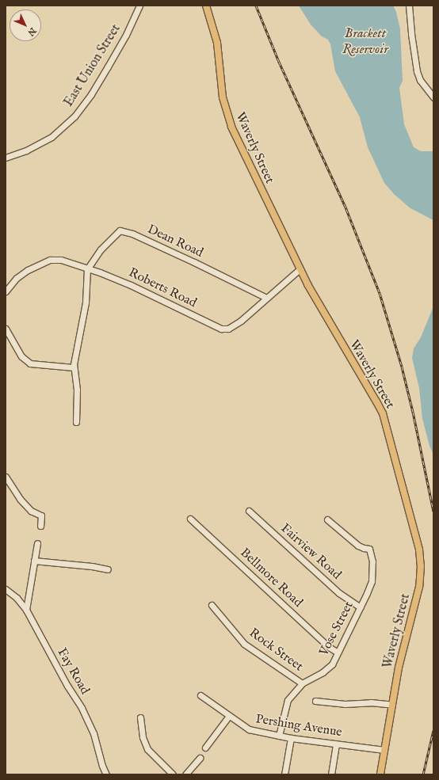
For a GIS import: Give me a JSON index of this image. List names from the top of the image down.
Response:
{
  "streets": {
    "main road": ["Waverly Street"],
    "street": [
      "East Union Street",
      "Dean Road",
      "Roberts Road",
      "Fairview Road",
      "Bellmore Road",
      "Vose Street",
      "Rock Street",
      "Fay Road",
      "Pershing Avenue"
    ]
  },
  "crossings": [
    ["Waverly Street", "Roberts Road"],
    ["Waverly Street", "Pershing Avenue"],
    ["Dean Road", "Roberts Road"],
    ["Fairview Road", "Vose Street"],
    ["Bellmore Road", "Vose Street"],
    ["Vose Street", "Rock Street"],
    ["Vose Street", "Pershing Avenue"]
  ],
  "water": ["Brackett Reservoir"],
  "north": "bottom right"
}
